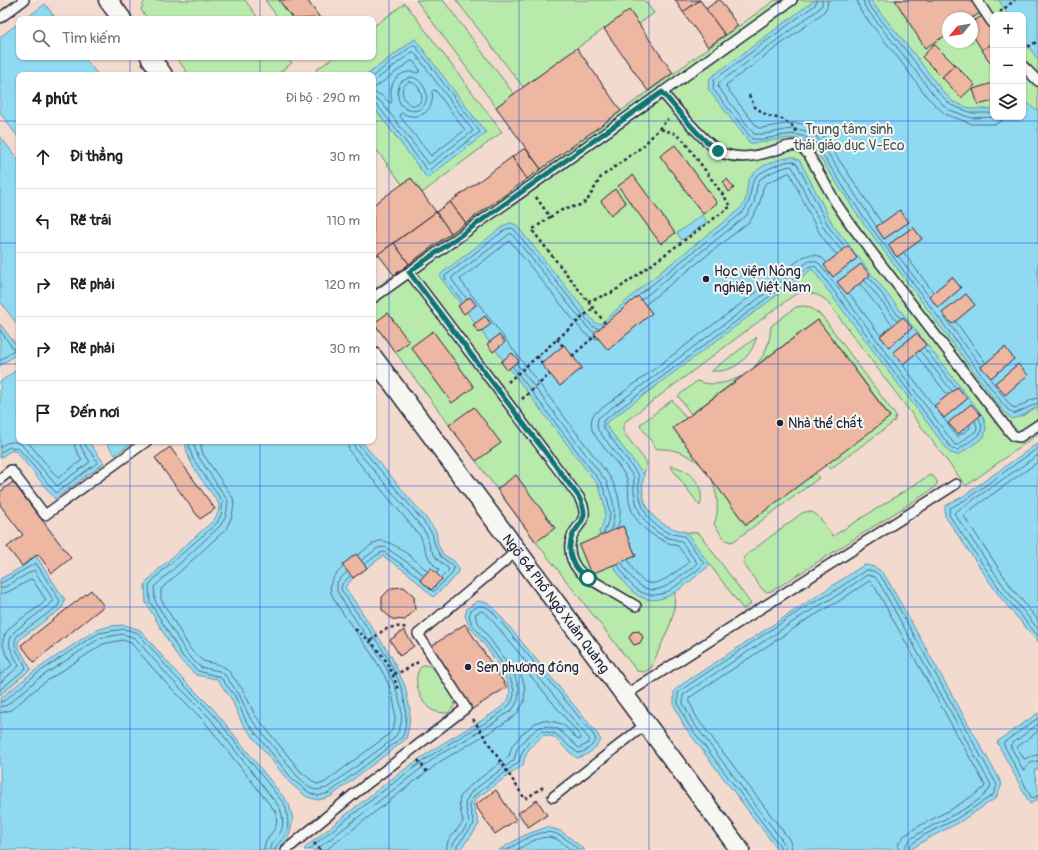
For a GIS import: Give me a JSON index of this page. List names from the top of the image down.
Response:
{
  "streets": {
    "street": ["Ngõ 64 Phố Ngô Xuân Quảng"]
  },
  "parks": ["Trung tâm sinh thái giáo dục V-Eco"],
  "places": ["Học viện Nông nghiệp Việt Nam", "Nhà thể chất", "Sen phương đông"],
  "north": "bottom left",
  "page": {
    "map_buttons": ["+", "−"],
    "search": "Tìm kiếm",
    "heading": ["4 phút", "Đi bộ · 290 m"],
    "list": [
      ["Đi thẳng", "30 m"],
      ["Rẽ trái", "110 m"],
      ["Rẽ phải", "120 m"],
      ["Rẽ phải", "30 m"],
      "Đến nơi"
    ]
  }
}
